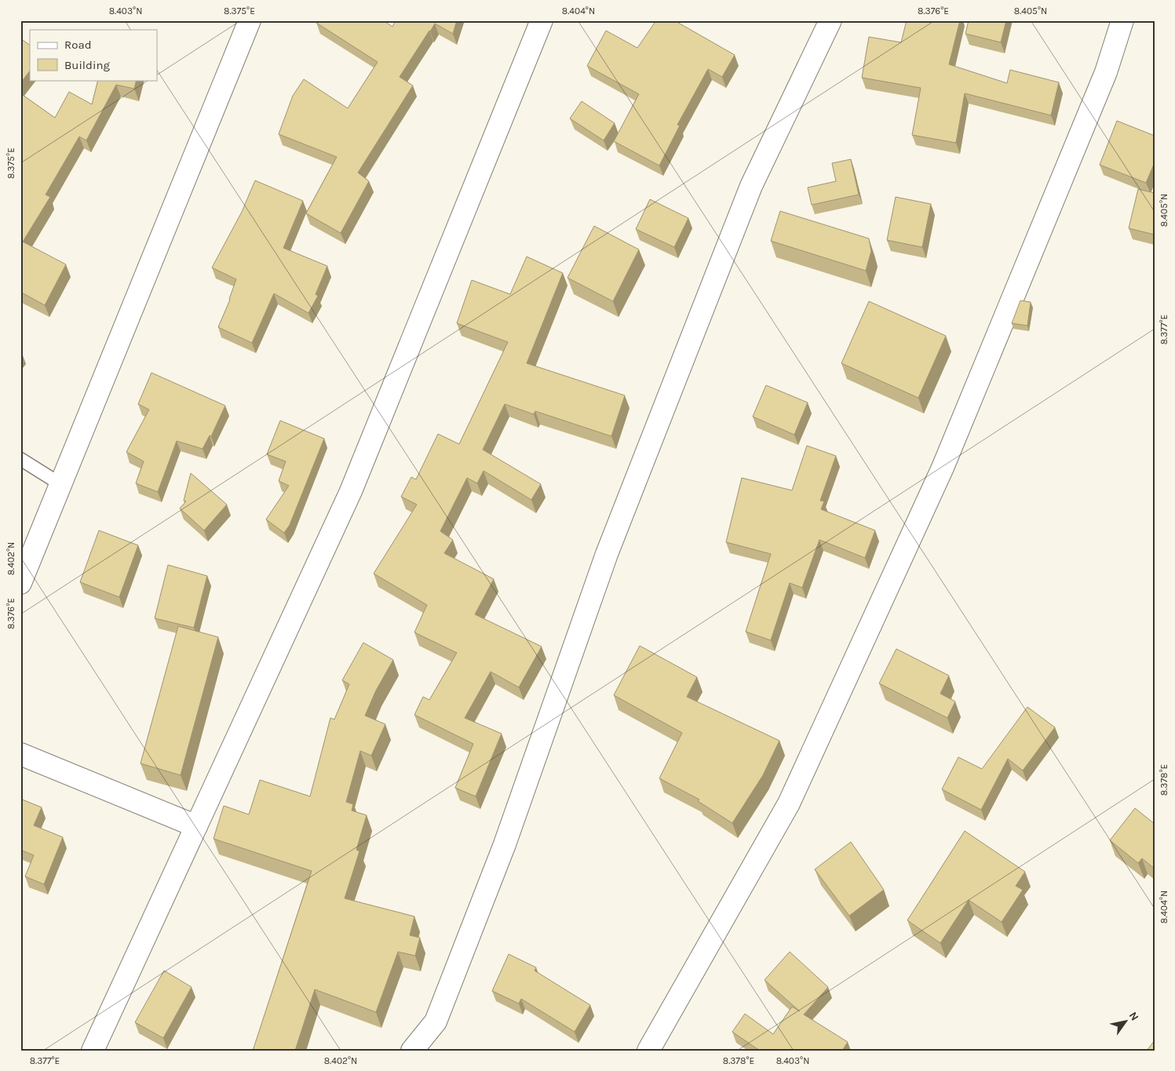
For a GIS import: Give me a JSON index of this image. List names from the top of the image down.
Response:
{
  "legend": ["Road", "Building"],
  "north": "top right",
  "coordinates": [
    "8.403°N",
    "8.375°E",
    "8.404°N",
    "8.376°E",
    "8.405°N",
    "8.377°E",
    "8.402°N",
    "8.378°E"
  ]
}
